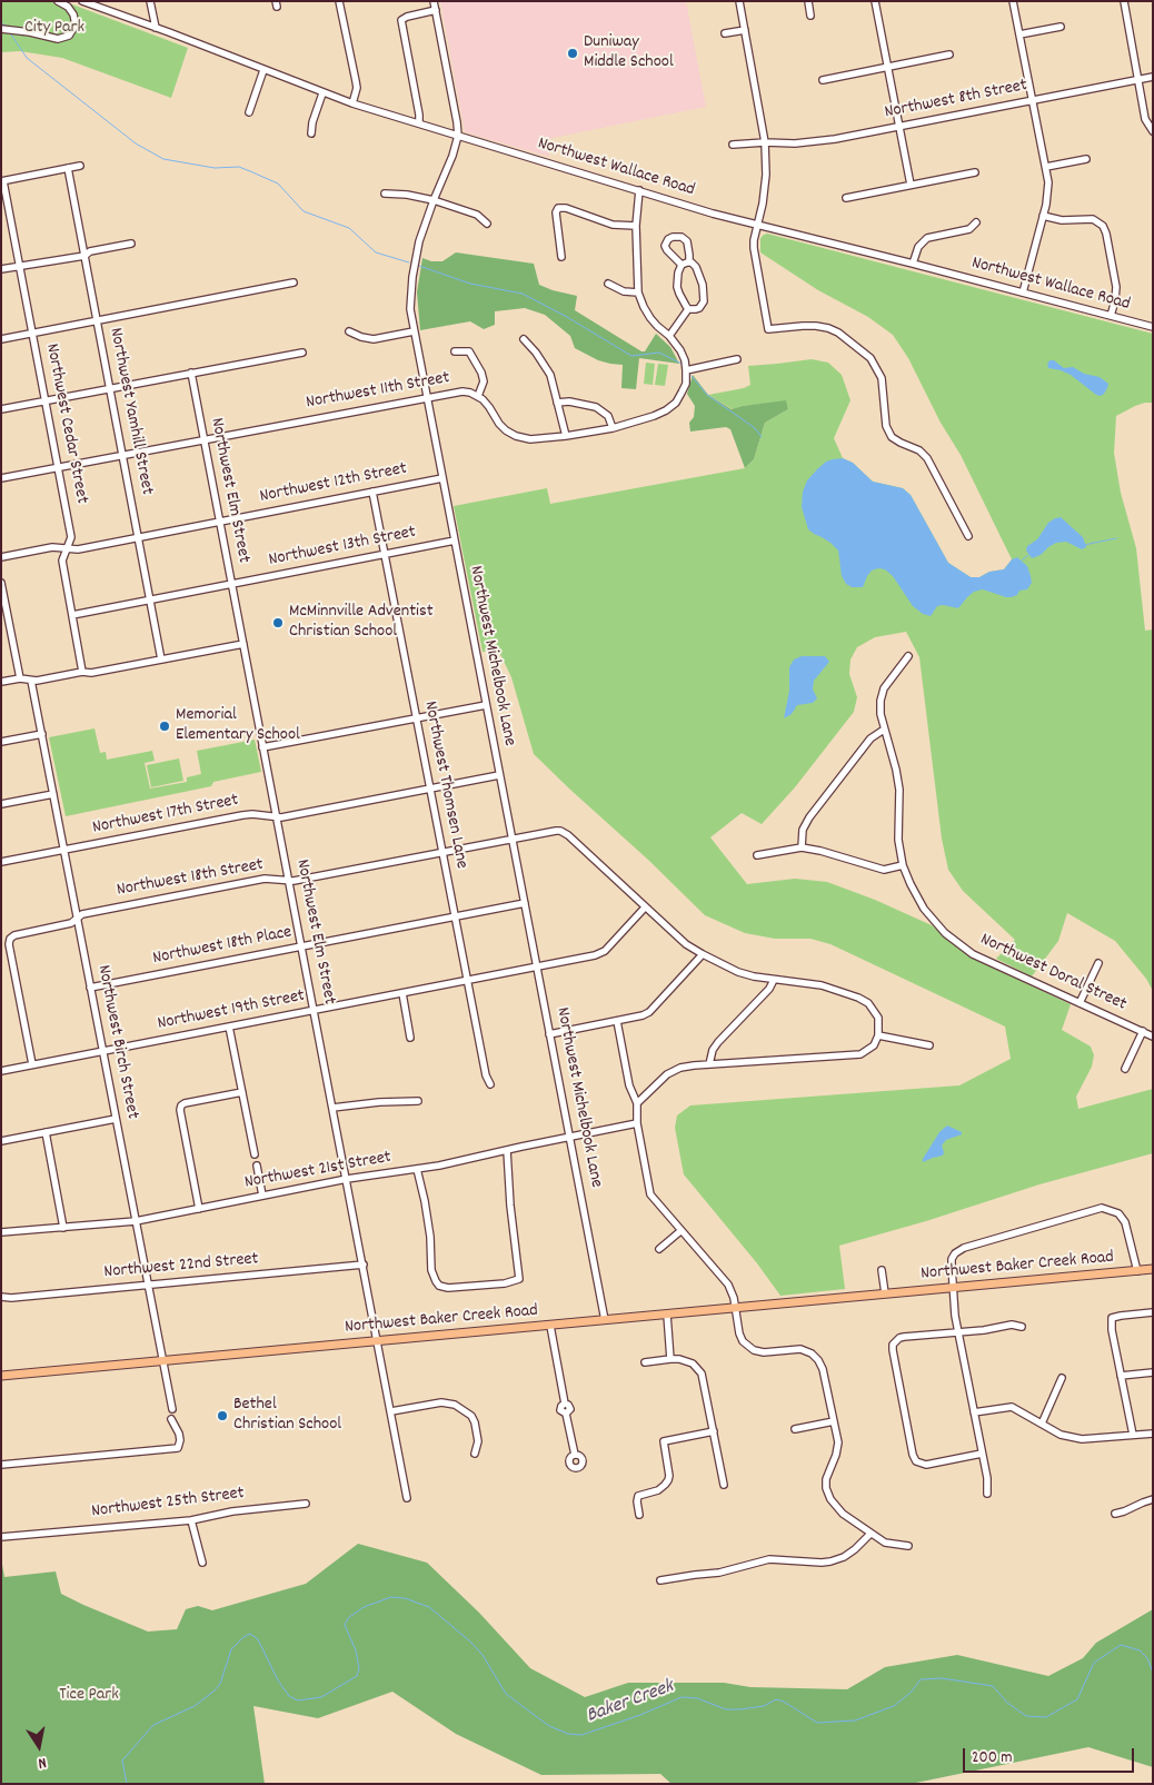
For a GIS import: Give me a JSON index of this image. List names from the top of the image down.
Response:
{
  "streets": {
    "main road": ["Northwest Baker Creek Road"],
    "street": [
      "Northwest 8th Street",
      "Northwest Wallace Road",
      "Northwest 11th Street",
      "Northwest Yamhill Street",
      "Northwest Cedar Street",
      "Northwest 12th Street",
      "Northwest Elm Street",
      "Northwest 13th Street",
      "Northwest Michelbook Lane",
      "Northwest Thomsen Lane",
      "Northwest 17th Street",
      "Northwest 18th Street",
      "Northwest 18th Place",
      "Northwest Doral Street",
      "Northwest 19th Street",
      "Northwest Birch Street",
      "Northwest 21st Street",
      "Northwest 22nd Street",
      "Northwest 25th Street"
    ]
  },
  "crossings": [
    ["Northwest Wallace Road", "Northwest Michelbook Lane"],
    ["Northwest 11th Street", "Northwest Yamhill Street"],
    ["Northwest 11th Street", "Northwest Cedar Street"],
    ["Northwest 11th Street", "Northwest Elm Street"],
    ["Northwest 11th Street", "Northwest Michelbook Lane"],
    ["Northwest Yamhill Street", "Northwest 12th Street"],
    ["Northwest Yamhill Street", "Northwest 13th Street"],
    ["Northwest Cedar Street", "Northwest 12th Street"],
    ["Northwest Cedar Street", "Northwest 13th Street"],
    ["Northwest 12th Street", "Northwest Elm Street"],
    ["Northwest 12th Street", "Northwest Michelbook Lane"],
    ["Northwest 12th Street", "Northwest Thomsen Lane"],
    ["Northwest Elm Street", "Northwest 13th Street"],
    ["Northwest Elm Street", "Northwest 17th Street"],
    ["Northwest Elm Street", "Northwest 18th Street"],
    ["Northwest Elm Street", "Northwest 18th Place"],
    ["Northwest Elm Street", "Northwest 19th Street"],
    ["Northwest Elm Street", "Northwest 21st Street"],
    ["Northwest Elm Street", "Northwest 22nd Street"],
    ["Northwest Elm Street", "Northwest Baker Creek Road"],
    ["Northwest 13th Street", "Northwest Michelbook Lane"],
    ["Northwest 13th Street", "Northwest Thomsen Lane"],
    ["Northwest Michelbook Lane", "Northwest 17th Street"],
    ["Northwest Michelbook Lane", "Northwest 18th Street"],
    ["Northwest Michelbook Lane", "Northwest 18th Place"],
    ["Northwest Michelbook Lane", "Northwest 19th Street"],
    ["Northwest Michelbook Lane", "Northwest 21st Street"],
    ["Northwest Michelbook Lane", "Northwest Baker Creek Road"],
    ["Northwest Thomsen Lane", "Northwest 17th Street"],
    ["Northwest Thomsen Lane", "Northwest 18th Street"],
    ["Northwest Thomsen Lane", "Northwest 18th Place"],
    ["Northwest Thomsen Lane", "Northwest 19th Street"],
    ["Northwest 17th Street", "Northwest Birch Street"],
    ["Northwest 18th Street", "Northwest 19th Street"],
    ["Northwest 18th Street", "Northwest Birch Street"],
    ["Northwest 18th Place", "Northwest Birch Street"],
    ["Northwest 19th Street", "Northwest Birch Street"],
    ["Northwest Birch Street", "Northwest 21st Street"],
    ["Northwest Birch Street", "Northwest 22nd Street"],
    ["Northwest Birch Street", "Northwest Baker Creek Road"]
  ],
  "water": ["Baker Creek"],
  "parks": ["City Park", "Tice Park"],
  "places": [
    "Duniway Middle School",
    "McMinnville Adventist Christian School",
    "Memorial Elementary School",
    "Bethel Christian School"
  ],
  "scale_bar": "200 m",
  "north": "bottom"
}
